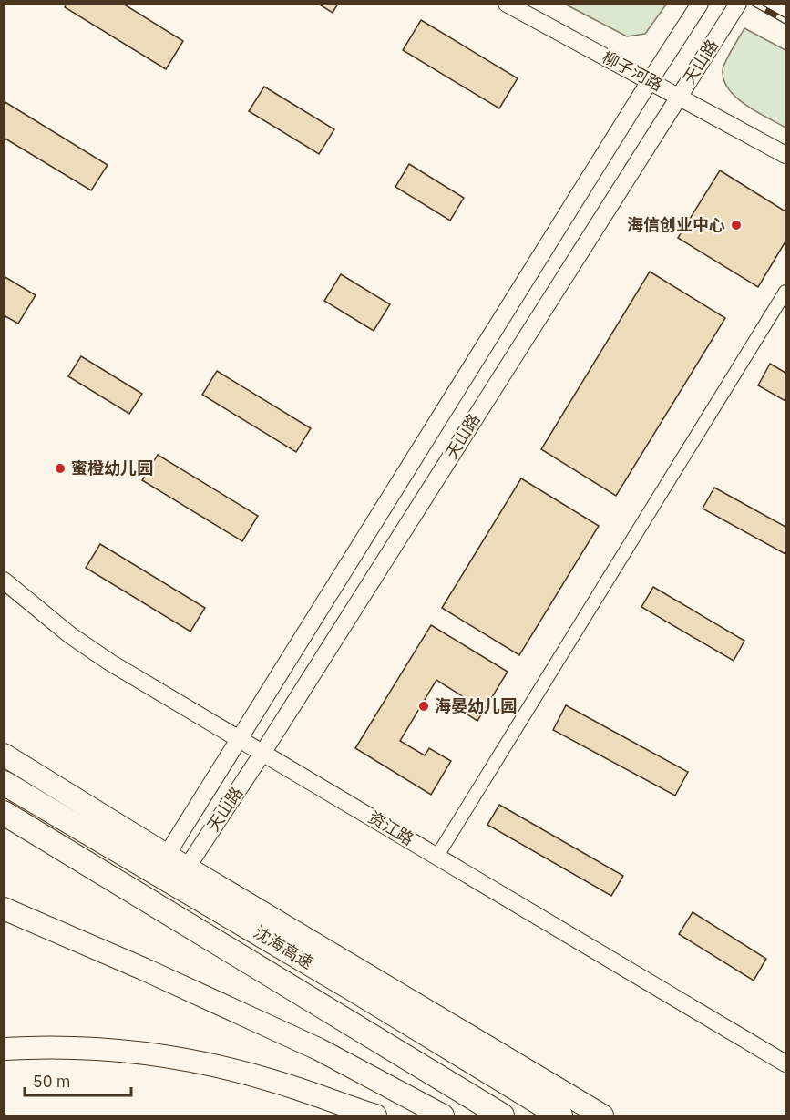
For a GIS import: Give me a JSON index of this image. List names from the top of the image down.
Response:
{
  "streets": {
    "highway": ["沈海高速"],
    "street": ["天山路", "柳子河路", "资江路"]
  },
  "crossings": [
    ["天山路", "柳子河路"],
    ["天山路", "资江路"]
  ],
  "places": ["海信创业中心", "蜜橙幼儿园", "海晏幼儿园"],
  "scale_bar": "50 m"
}
